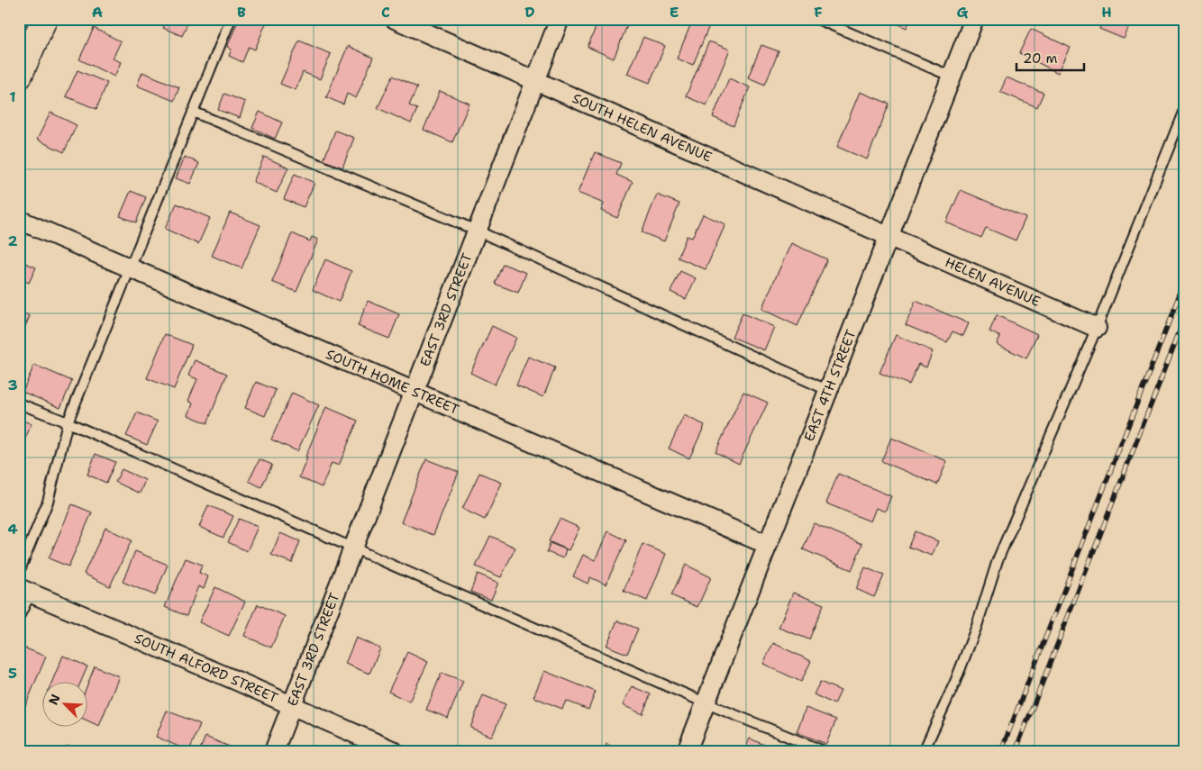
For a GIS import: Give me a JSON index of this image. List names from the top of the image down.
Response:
{
  "streets": {
    "street": [
      "SOUTH HELEN AVENUE",
      "HELEN AVENUE",
      "EAST 3RD STREET",
      "SOUTH HOME STREET",
      "EAST 4TH STREET",
      "SOUTH ALFORD STREET"
    ]
  },
  "crossings": [
    ["SOUTH HELEN AVENUE", "HELEN AVENUE"],
    ["SOUTH HELEN AVENUE", "EAST 3RD STREET"],
    ["SOUTH HELEN AVENUE", "EAST 4TH STREET"],
    ["HELEN AVENUE", "EAST 4TH STREET"],
    ["EAST 3RD STREET", "SOUTH HOME STREET"],
    ["EAST 3RD STREET", "SOUTH ALFORD STREET"],
    ["SOUTH HOME STREET", "EAST 4TH STREET"]
  ],
  "scale_bar": "20 m",
  "north": "top left",
  "grid": {
    "columns": [
      "A",
      "B",
      "C",
      "D",
      "E",
      "F",
      "G",
      "H"
    ],
    "rows": [
      "1",
      "2",
      "3",
      "4",
      "5"
    ]
  }
}
